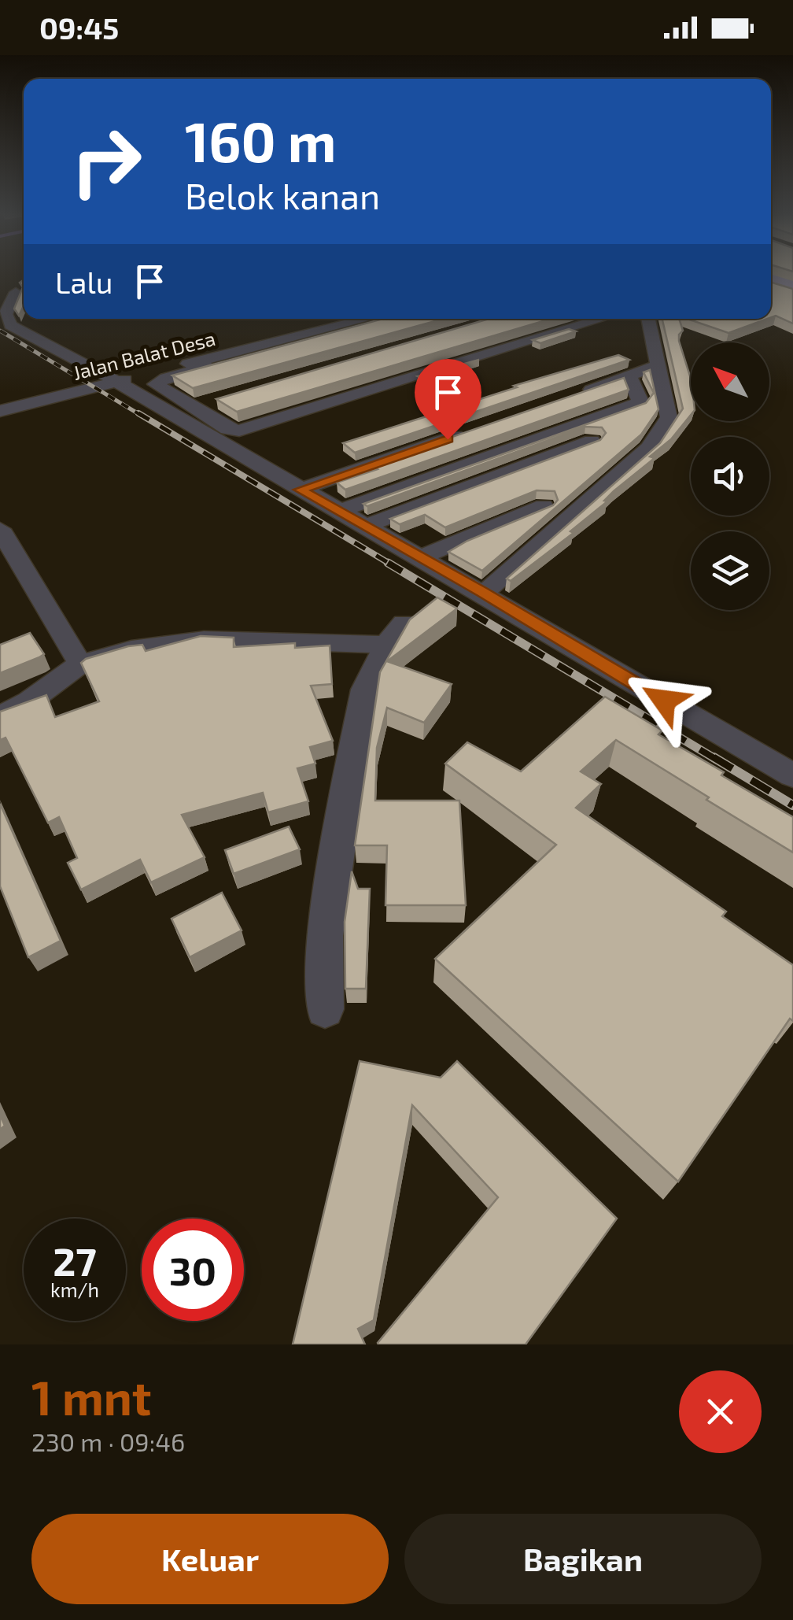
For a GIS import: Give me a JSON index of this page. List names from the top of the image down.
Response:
{
  "streets": {
    "street": ["Jalan Balat Desa"]
  },
  "north": "top left",
  "page": {
    "status": "09:45",
    "turn": ["160 m", "Belok kanan"],
    "then": "Lalu",
    "speed": "27 km/h",
    "limit": "30",
    "heading": ["1 mnt", "230 m · 09:46"],
    "buttons": ["Keluar", "Bagikan"]
  }
}
